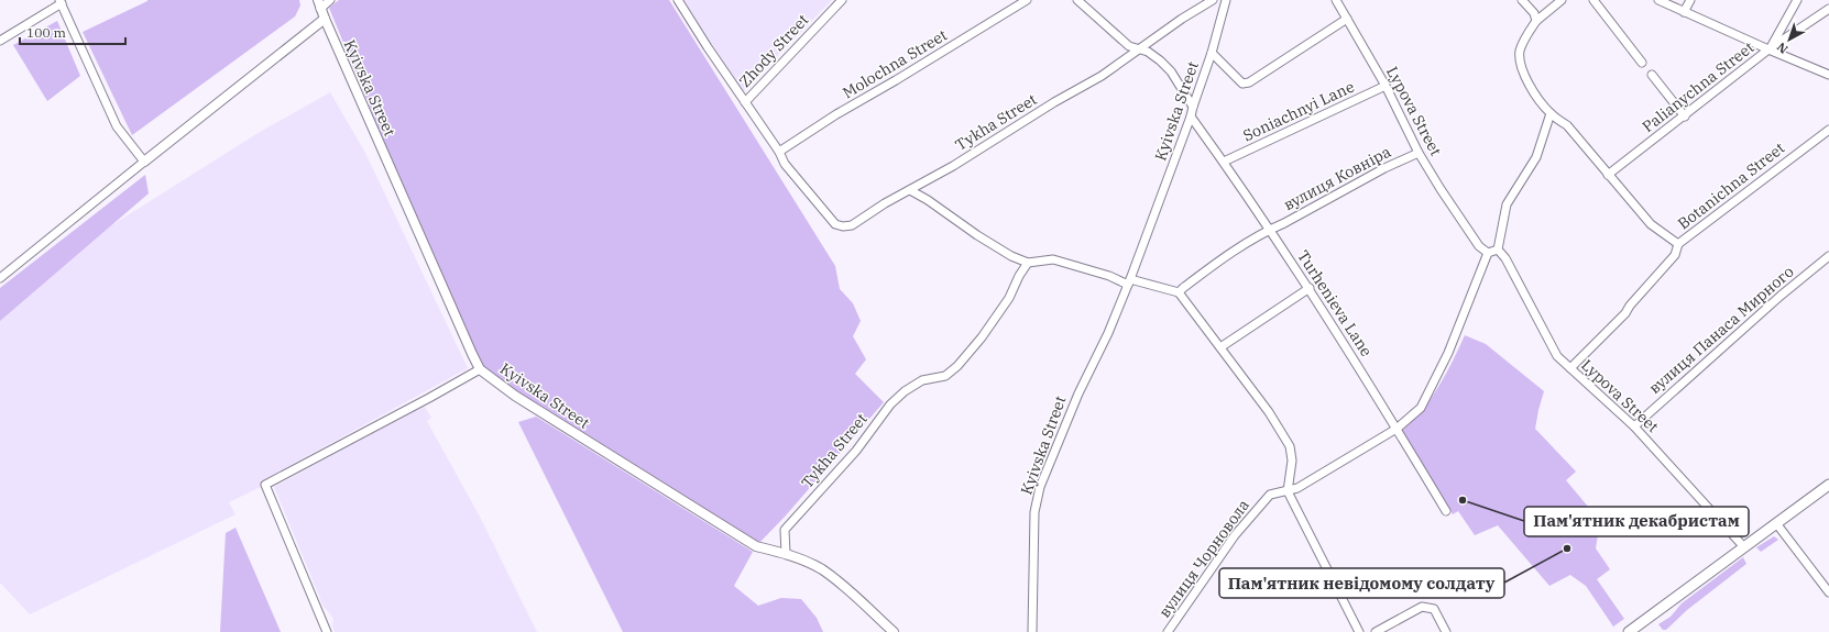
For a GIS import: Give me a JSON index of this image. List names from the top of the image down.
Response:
{
  "streets": {
    "street": [
      "Zhody Street",
      "Molochna Street",
      "Palianychna Street",
      "Kyivska Street",
      "Soniachnyi Lane",
      "Lypova Street",
      "Tykha Street",
      "вулиця Ковніра",
      "Botanichna Street",
      "Turhenieva Lane",
      "вулиця Панаса Мирного",
      "вулиця Чорновола"
    ]
  },
  "crossings": [
    ["Zhody Street", "Tykha Street"],
    ["Molochna Street", "Tykha Street"],
    ["Kyivska Street", "Tykha Street"],
    ["Kyivska Street", "Turhenieva Lane"],
    ["Soniachnyi Lane", "Lypova Street"],
    ["Soniachnyi Lane", "Turhenieva Lane"],
    ["Lypova Street", "вулиця Ковніра"],
    ["Lypova Street", "Botanichna Street"],
    ["Lypova Street", "вулиця Панаса Мирного"],
    ["Lypova Street", "вулиця Чорновола"],
    ["вулиця Ковніра", "Turhenieva Lane"],
    ["Turhenieva Lane", "вулиця Чорновола"]
  ],
  "places": ["Пам'ятник декабристам", "Пам'ятник невідомому солдату"],
  "scale_bar": "100 m",
  "north": "bottom left"
}
